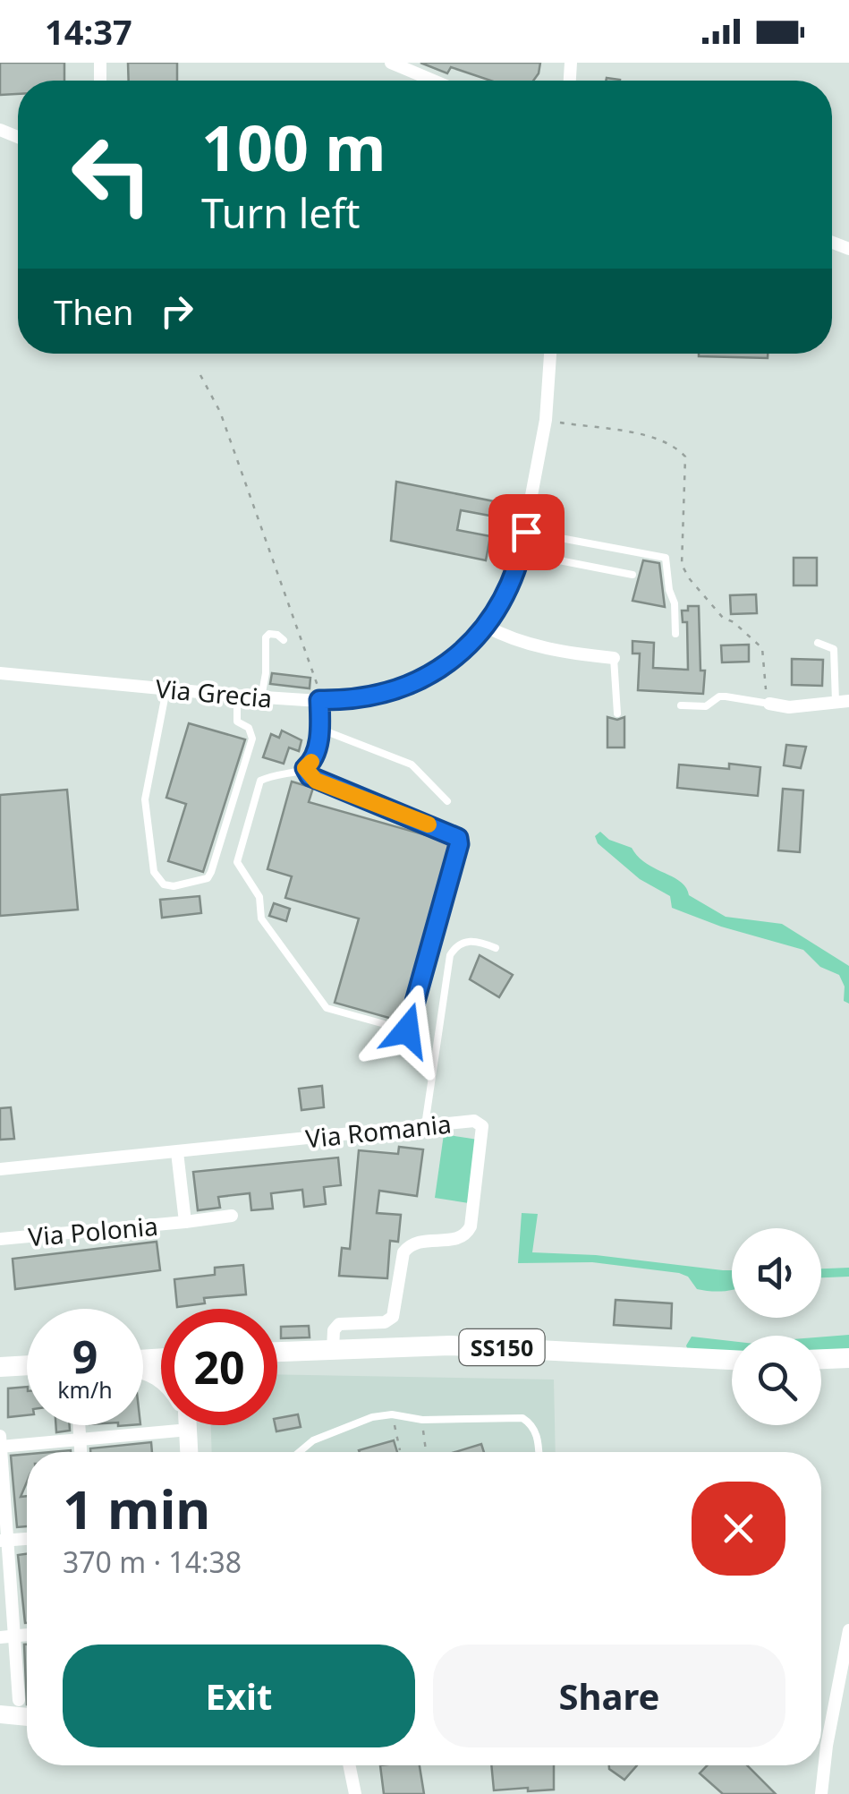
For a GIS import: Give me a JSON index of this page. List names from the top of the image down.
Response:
{
  "streets": {
    "main road": ["SS150"],
    "street": ["Via Grecia", "Via Romania", "Via Polonia"]
  },
  "crossings": [
    ["Via Romania", "Via Polonia"],
    ["Via Romania", "SS150"]
  ],
  "page": {
    "status": "14:37",
    "turn": ["100 m", "Turn left"],
    "then": "Then",
    "speed": "9 km/h",
    "limit": "20",
    "heading": ["1 min", "370 m · 14:38"],
    "buttons": ["Exit", "Share"]
  }
}
